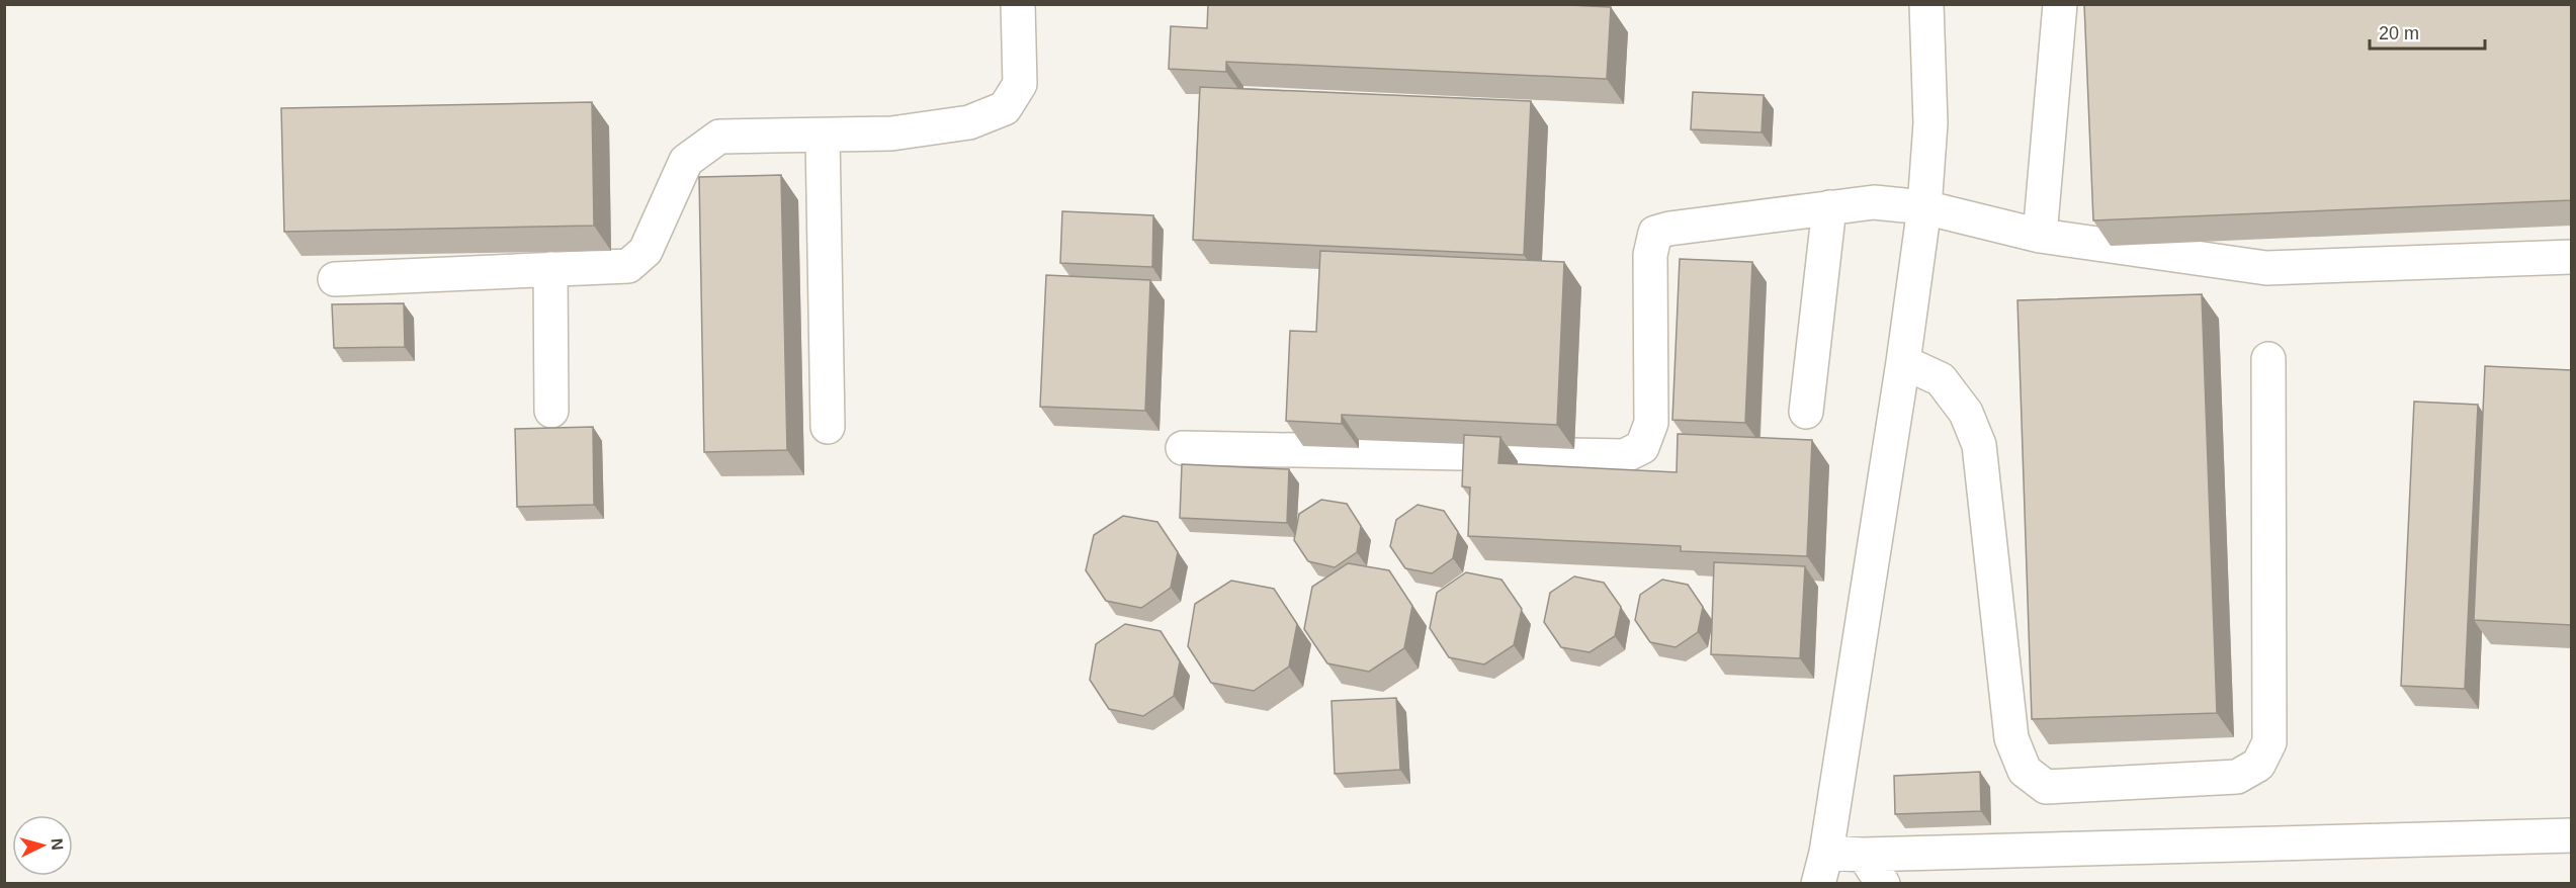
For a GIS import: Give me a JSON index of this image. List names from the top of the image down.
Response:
{
  "scale_bar": "20 m",
  "north": "right"
}
